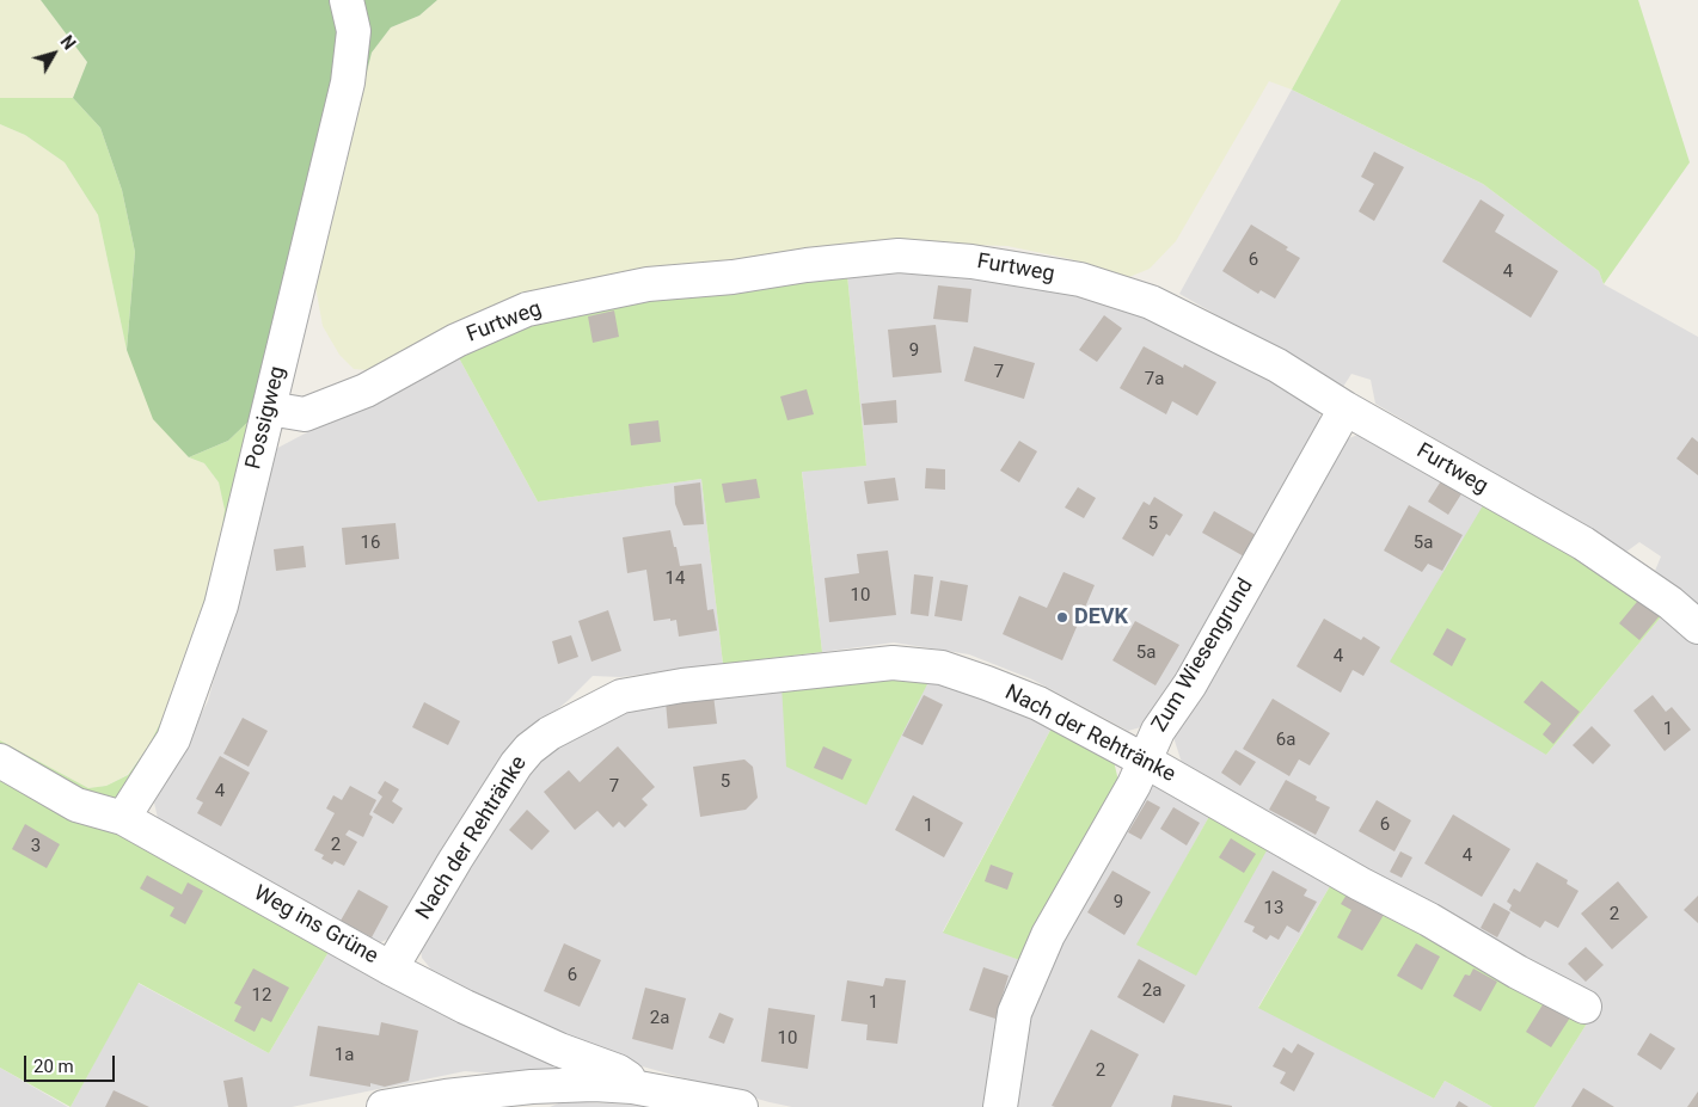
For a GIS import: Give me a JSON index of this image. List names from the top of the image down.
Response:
{
  "streets": {
    "street": [
      "Furtweg",
      "Possigweg",
      "Zum Wiesengrund",
      "Nach der Rehtränke",
      "Weg ins Grüne"
    ]
  },
  "crossings": [
    ["Furtweg", "Possigweg"],
    ["Furtweg", "Zum Wiesengrund"],
    ["Possigweg", "Weg ins Grüne"],
    ["Zum Wiesengrund", "Nach der Rehtränke"],
    ["Nach der Rehtränke", "Weg ins Grüne"]
  ],
  "places": ["DEVK"],
  "house_numbers": [
    "6",
    "4",
    "9",
    "7",
    "7a",
    "5",
    "16",
    "5a",
    "14",
    "10",
    "5a",
    "4",
    "1",
    "6a",
    "5",
    "7",
    "4",
    "6",
    "1",
    "2",
    "3",
    "4",
    "9",
    "13",
    "2",
    "6",
    "2a",
    "12",
    "1",
    "2a",
    "10",
    "1a",
    "2"
  ],
  "scale_bar": "20 m",
  "north": "top right"
}
